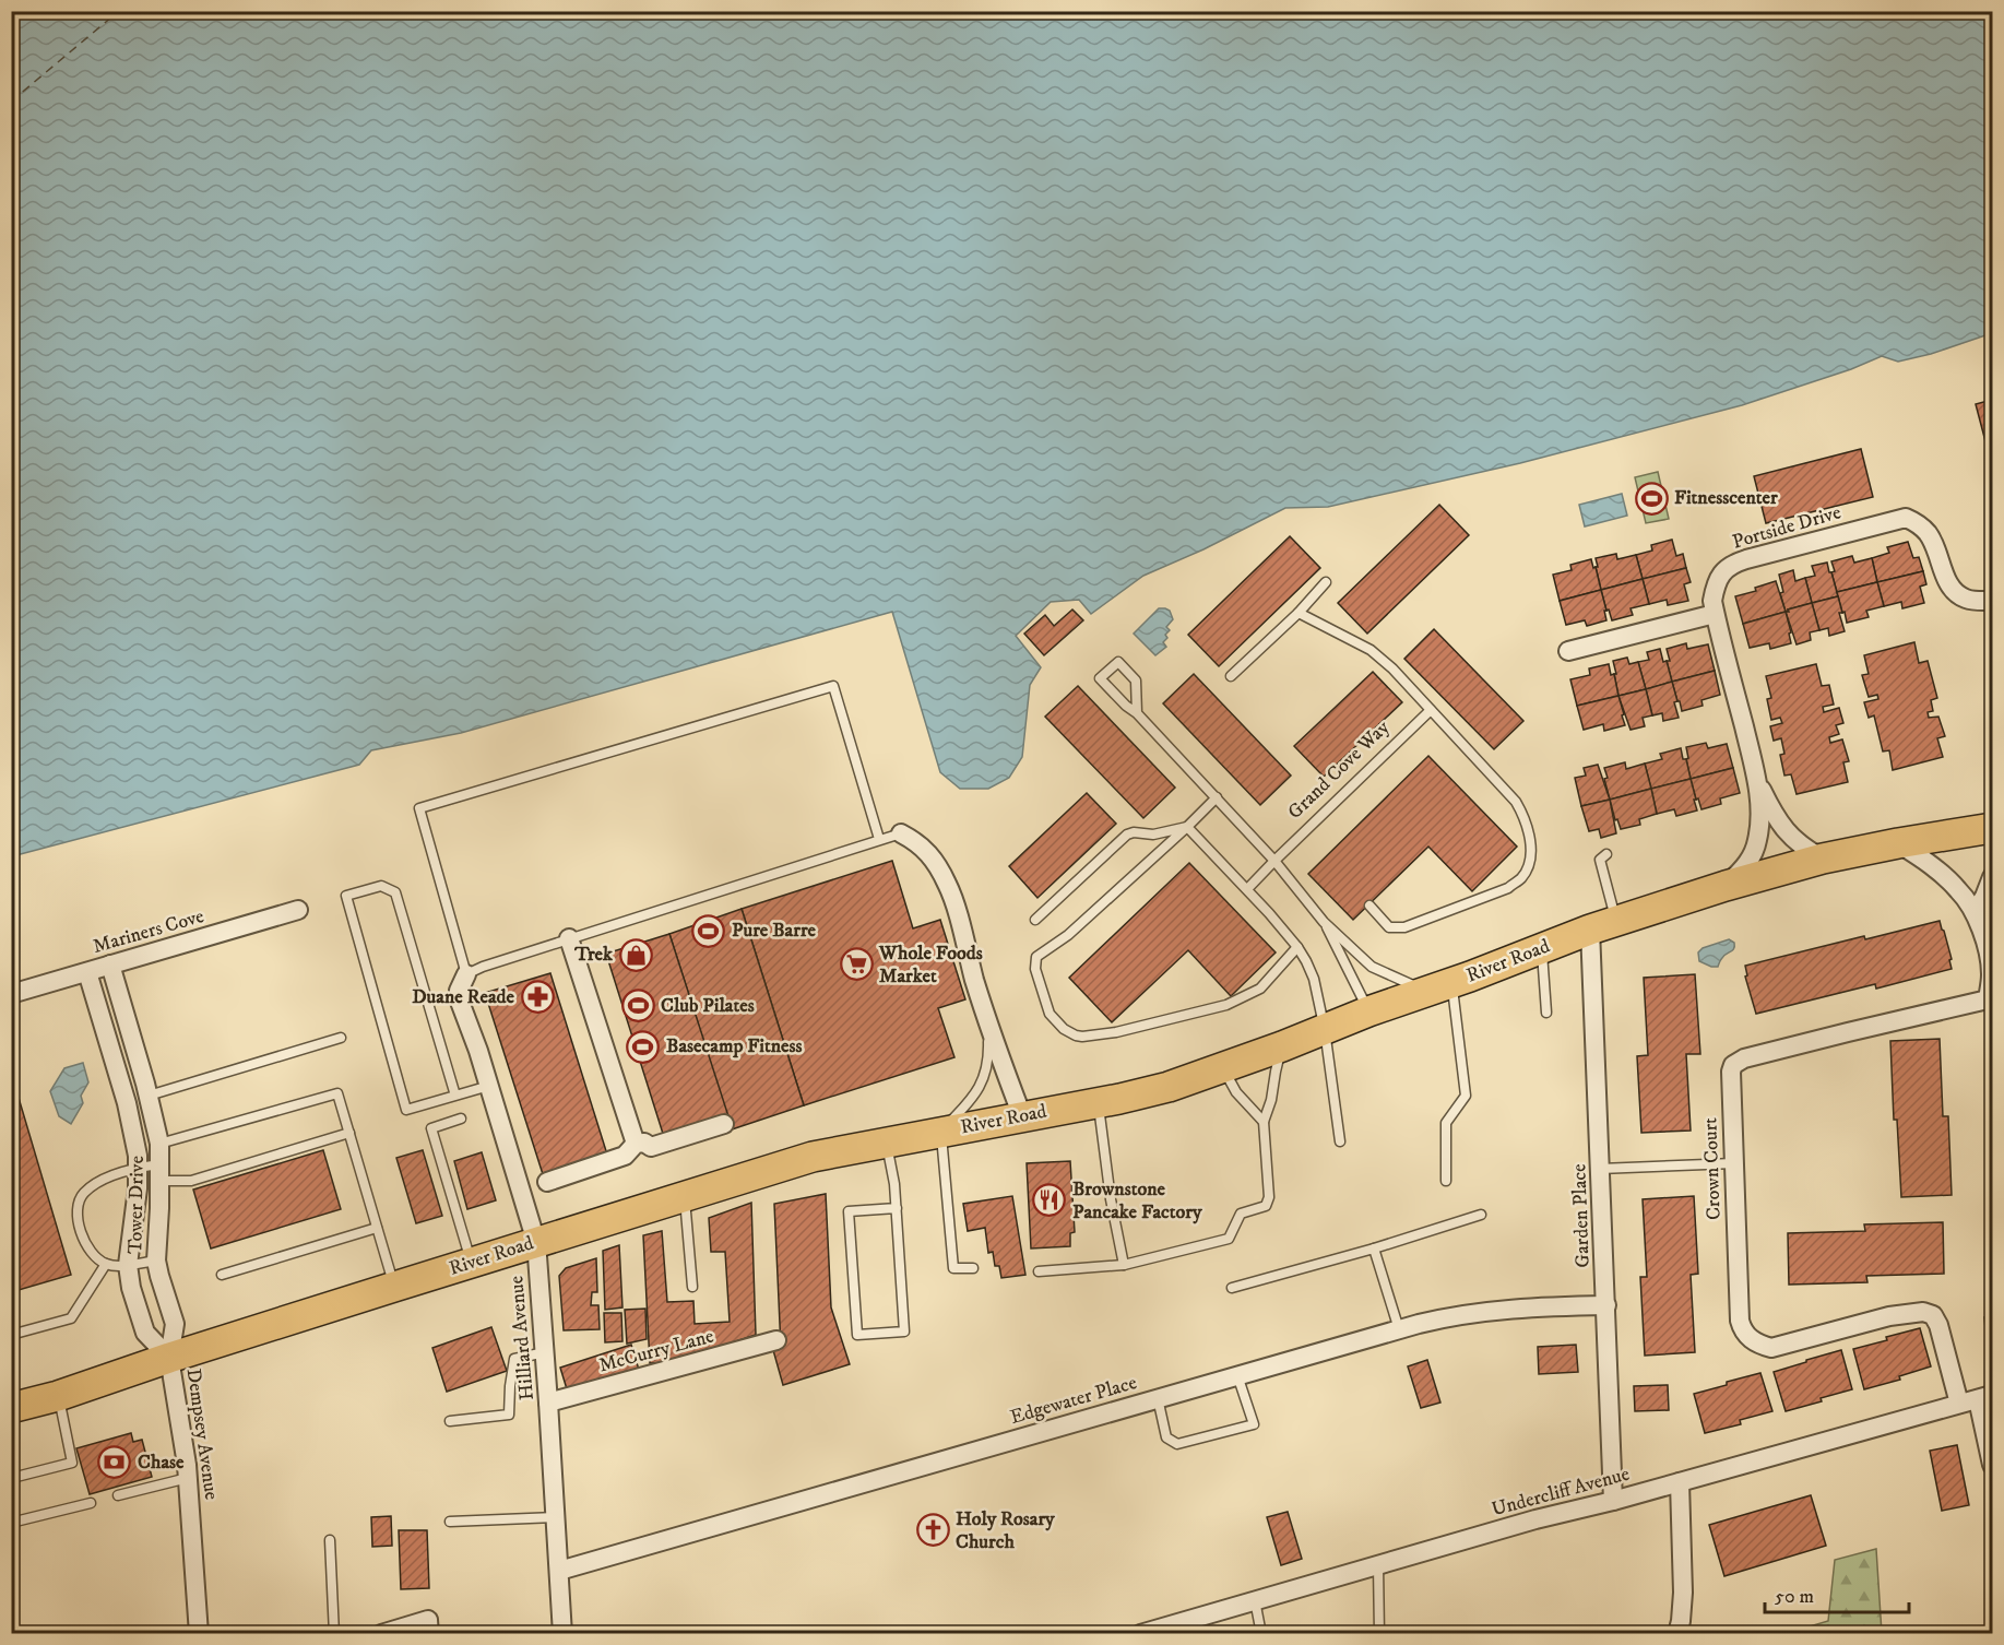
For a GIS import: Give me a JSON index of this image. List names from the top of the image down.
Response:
{
  "streets": {
    "main road": ["River Road"],
    "street": [
      "Portside Drive",
      "Mariners Cove",
      "Crown Court",
      "Tower Drive",
      "Garden Place",
      "Hilliard Avenue",
      "McCurry Lane",
      "Edgewater Place",
      "Dempsey Avenue",
      "Undercliff Avenue"
    ],
    "lane": ["Grand Cove Way"]
  },
  "crossings": [
    ["Portside Drive", "River Road"],
    ["Mariners Cove", "Tower Drive"],
    ["River Road", "Crown Court"],
    ["River Road", "Tower Drive"],
    ["River Road", "Garden Place"],
    ["River Road", "Hilliard Avenue"],
    ["River Road", "Dempsey Avenue"],
    ["Crown Court", "Undercliff Avenue"],
    ["Tower Drive", "Dempsey Avenue"],
    ["Garden Place", "Edgewater Place"],
    ["Garden Place", "Undercliff Avenue"],
    ["Hilliard Avenue", "McCurry Lane"],
    ["Hilliard Avenue", "Edgewater Place"]
  ],
  "places": {
    "sports": [
      "Fitnesscenter",
      "Pure Barre",
      "Club Pilates",
      "Basecamp Fitness"
    ],
    "shop": ["Trek"],
    "supermarket": ["Whole Foods Market"],
    "pharmacy": ["Duane Reade"],
    "restaurant": ["Brownstone Pancake Factory"],
    "bank": ["Chase"],
    "church": ["Holy Rosary Church"]
  },
  "scale_bar": "50 m"
}
